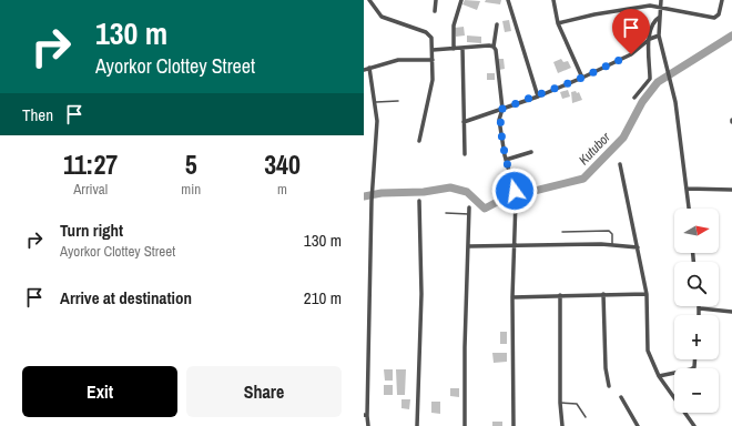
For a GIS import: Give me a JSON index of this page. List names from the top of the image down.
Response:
{
  "water": ["Kutubor"],
  "north": "right",
  "page": {
    "turn": ["130 m", "Ayorkor Clottey Street"],
    "then": "Then",
    "eta": [
      "11:27",
      "Arrival",
      "5",
      "min",
      "340",
      "m"
    ],
    "map_buttons": ["+", "−"],
    "list": [
      {
        "name": "Turn right",
        "note": "Ayorkor Clottey Street",
        "value": "130 m"
      },
      {
        "name": "Arrive at destination",
        "value": "210 m"
      }
    ],
    "buttons": ["Exit", "Share"]
  }
}
